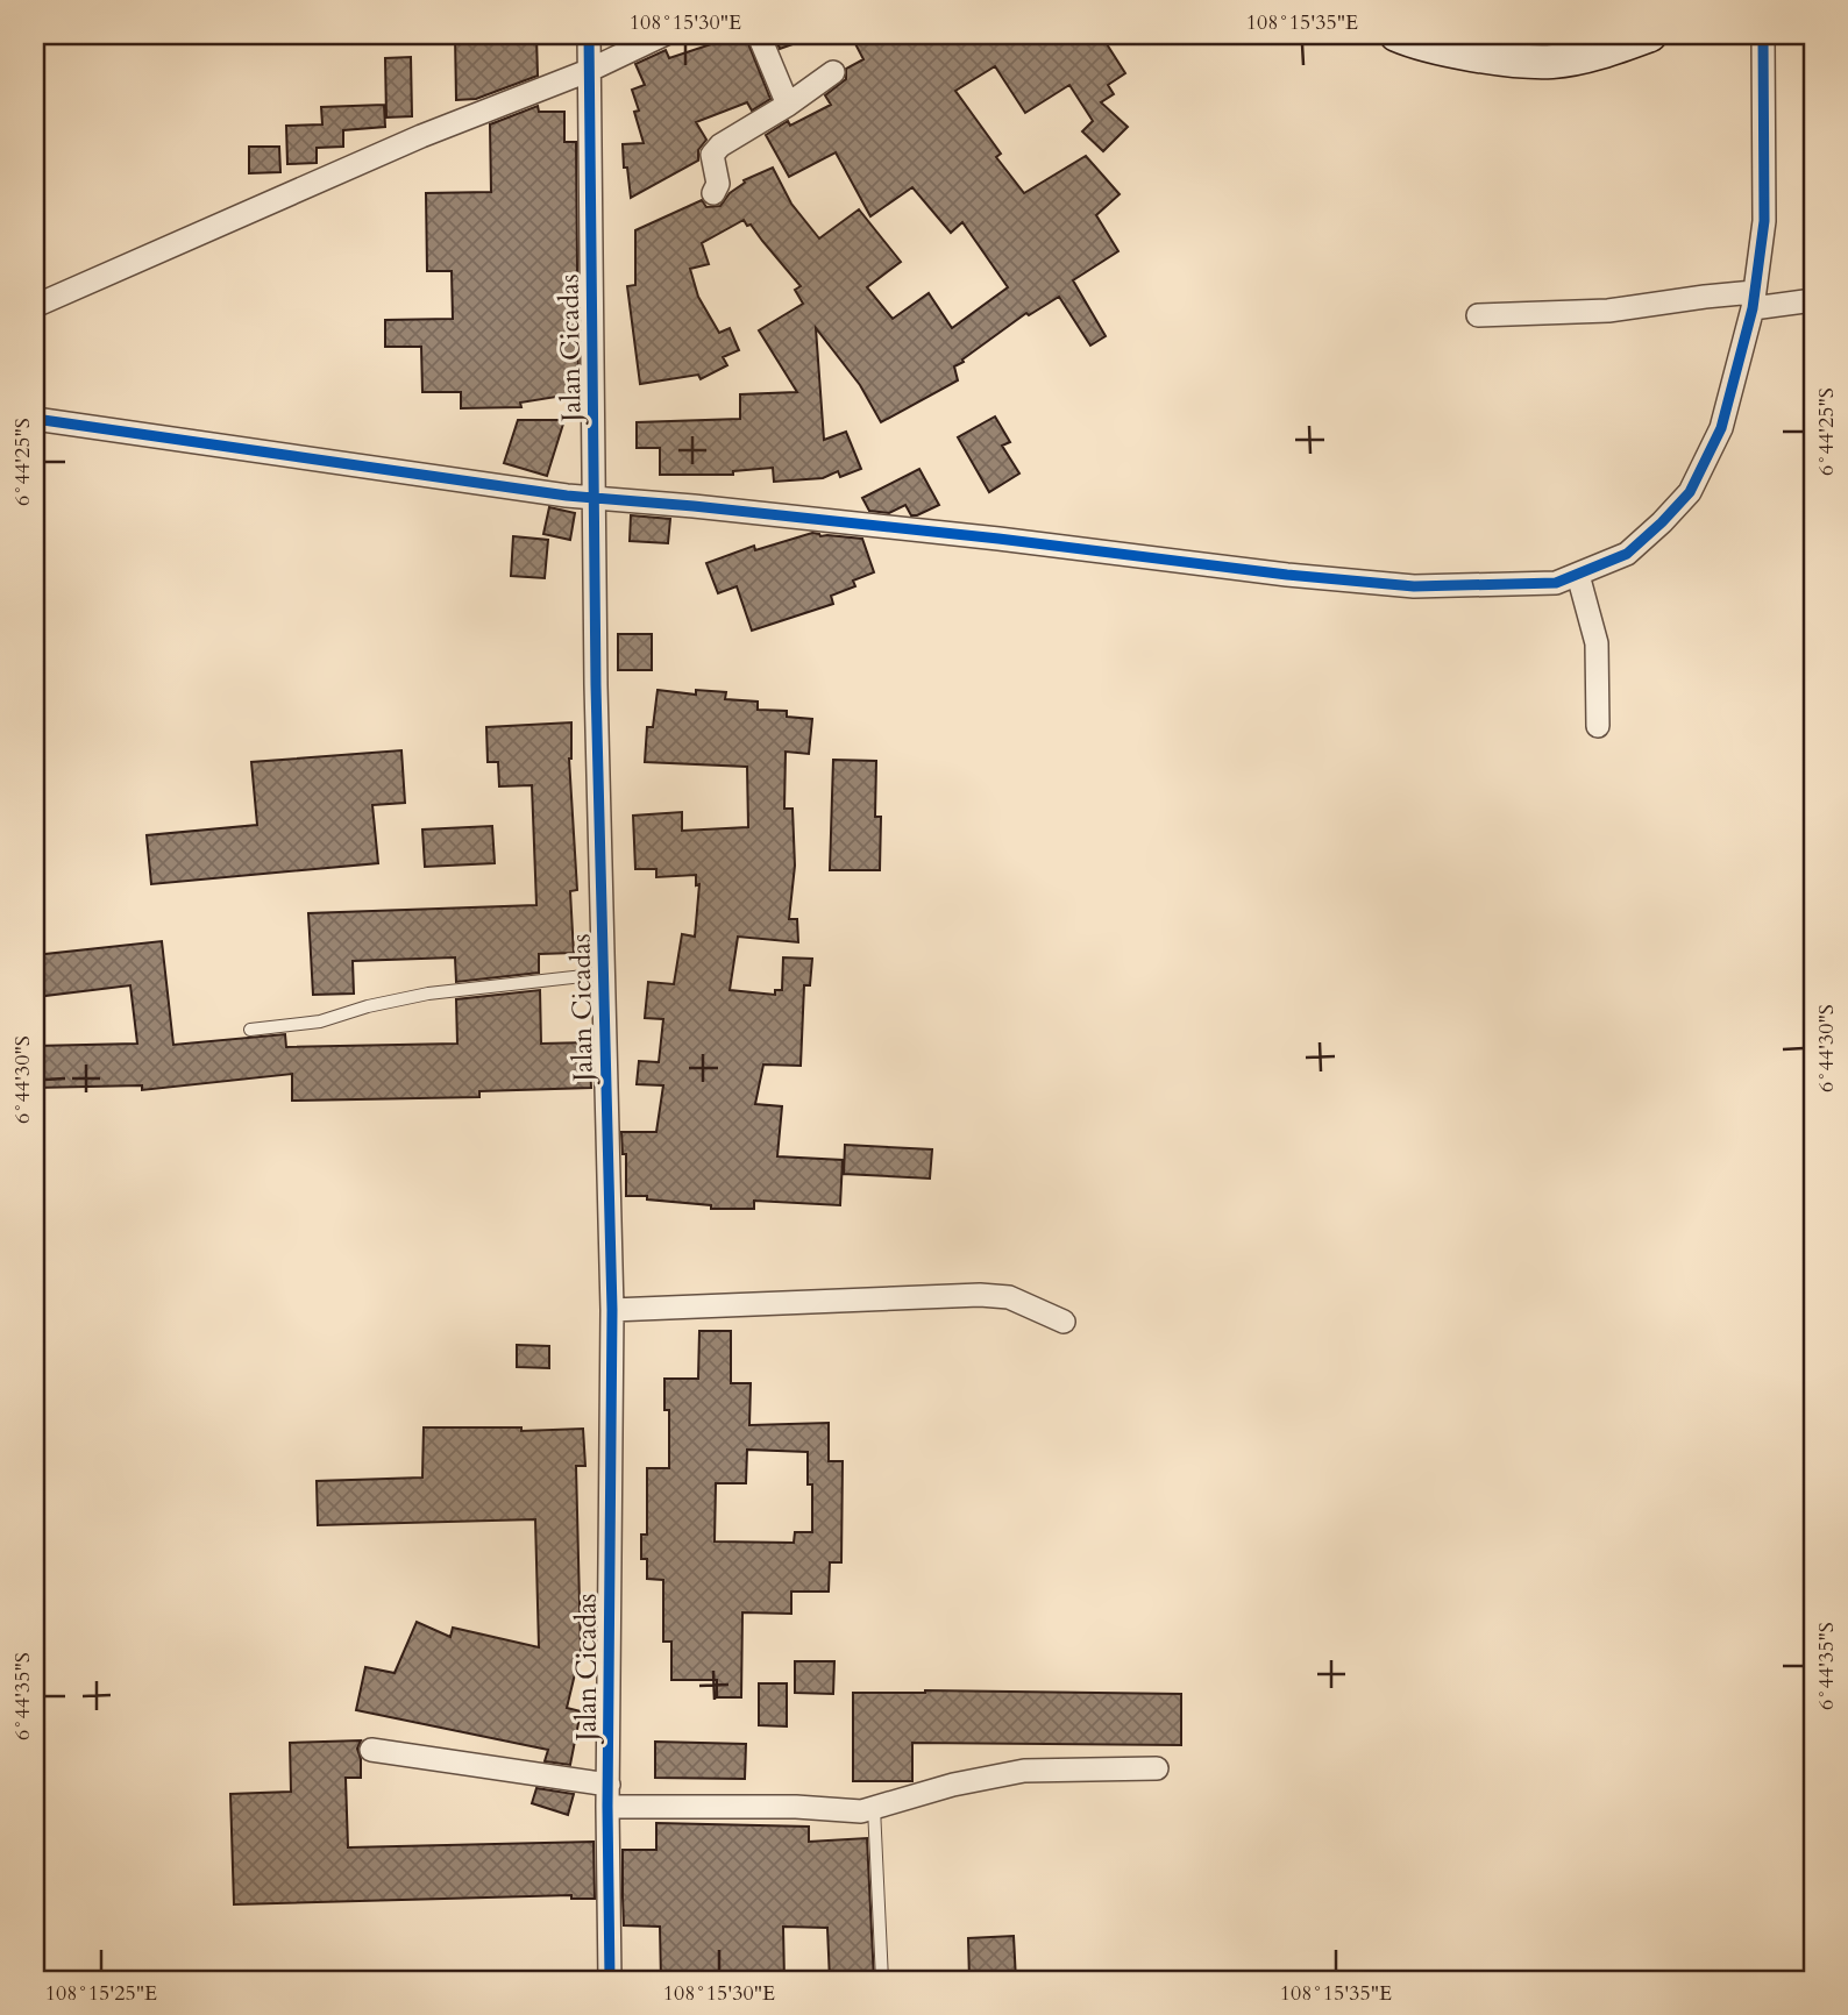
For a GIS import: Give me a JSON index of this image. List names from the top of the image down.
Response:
{
  "streets": {
    "street": ["Jalan Cicadas"]
  },
  "coordinates": [
    "108°15'30\"E",
    "108°15'35\"E",
    "6°44'25\"S",
    "6°44'30\"S",
    "6°44'35\"S",
    "108°15'25\"E"
  ]
}
